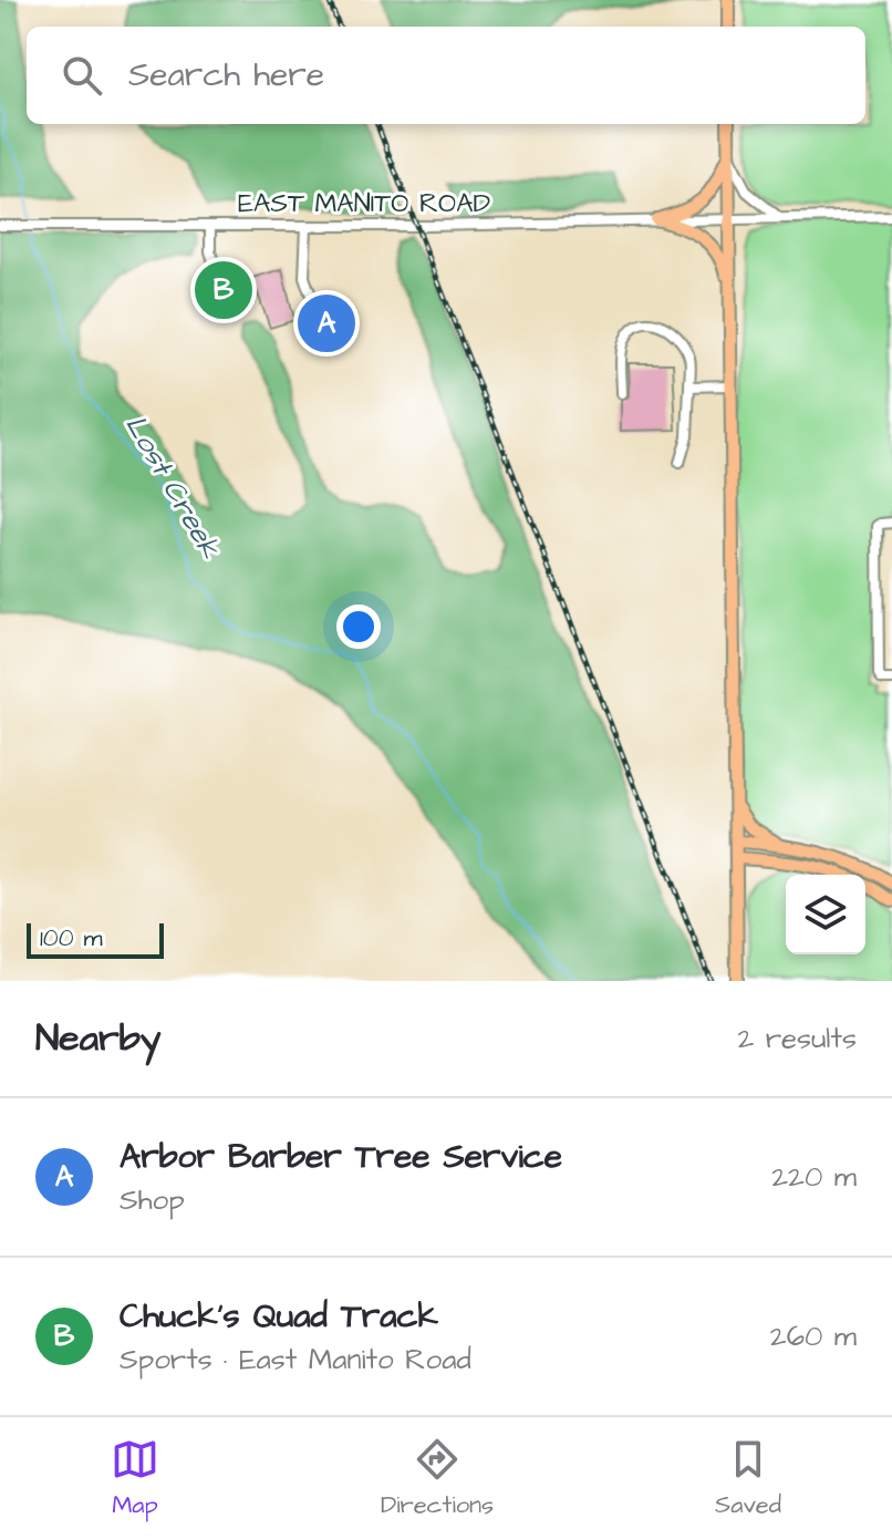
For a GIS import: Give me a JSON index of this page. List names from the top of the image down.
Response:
{
  "streets": {
    "street": ["EAST MANITO ROAD"]
  },
  "water": ["Lost Creek"],
  "scale_bar": "100 m",
  "page": {
    "search": "Search here",
    "pins": ["B", "A"],
    "scale": "100 m",
    "heading": ["Nearby", "2 results"],
    "list": [
      {
        "mark": "A",
        "name": "Arbor Barber Tree Service",
        "note": "Shop",
        "value": "220 m"
      },
      {
        "mark": "B",
        "name": "Chuck's Quad Track",
        "note": "Sports · East Manito Road",
        "value": "260 m"
      }
    ],
    "nav": ["Map", "Directions", "Saved"]
  }
}
